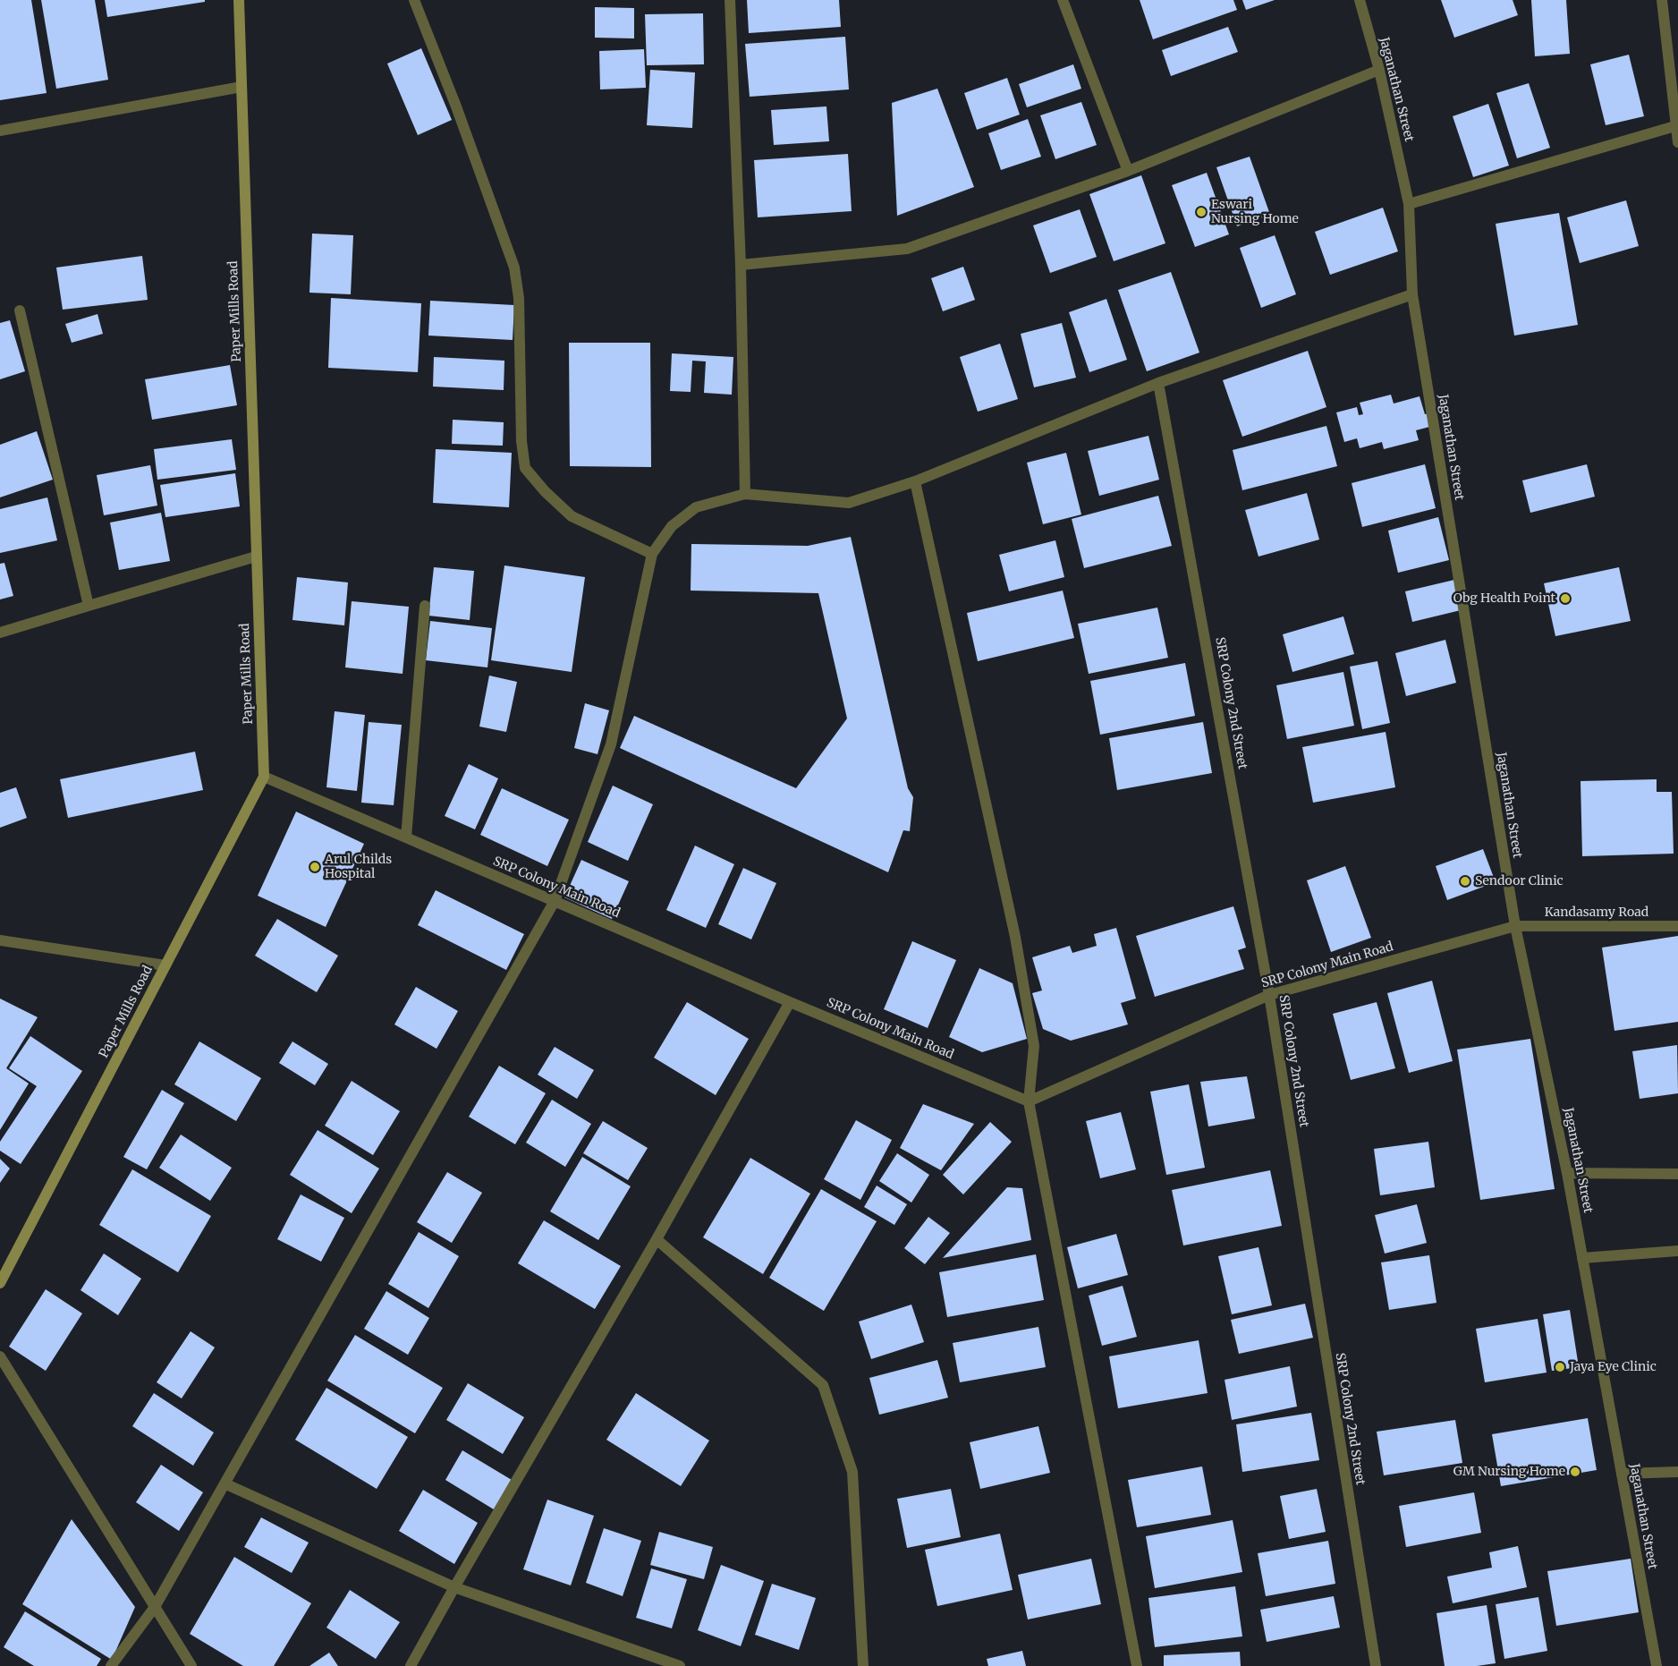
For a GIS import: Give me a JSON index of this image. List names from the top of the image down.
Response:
{
  "streets": {
    "main road": ["Paper Mills Road"],
    "street": [
      "Jaganathan Street",
      "SRP Colony 2nd Street",
      "SRP Colony Main Road",
      "Kandasamy Road"
    ]
  },
  "crossings": [
    ["Jaganathan Street", "SRP Colony Main Road"],
    ["Jaganathan Street", "Kandasamy Road"],
    ["Paper Mills Road", "SRP Colony Main Road"],
    ["SRP Colony 2nd Street", "SRP Colony Main Road"],
    ["SRP Colony Main Road", "Kandasamy Road"]
  ],
  "places": [
    "Eswari Nursing Home",
    "Obg Health Point",
    "Arul Childs Hospital",
    "Sendoor Clinic",
    "Jaya Eye Clinic",
    "GM Nursing Home"
  ]
}
